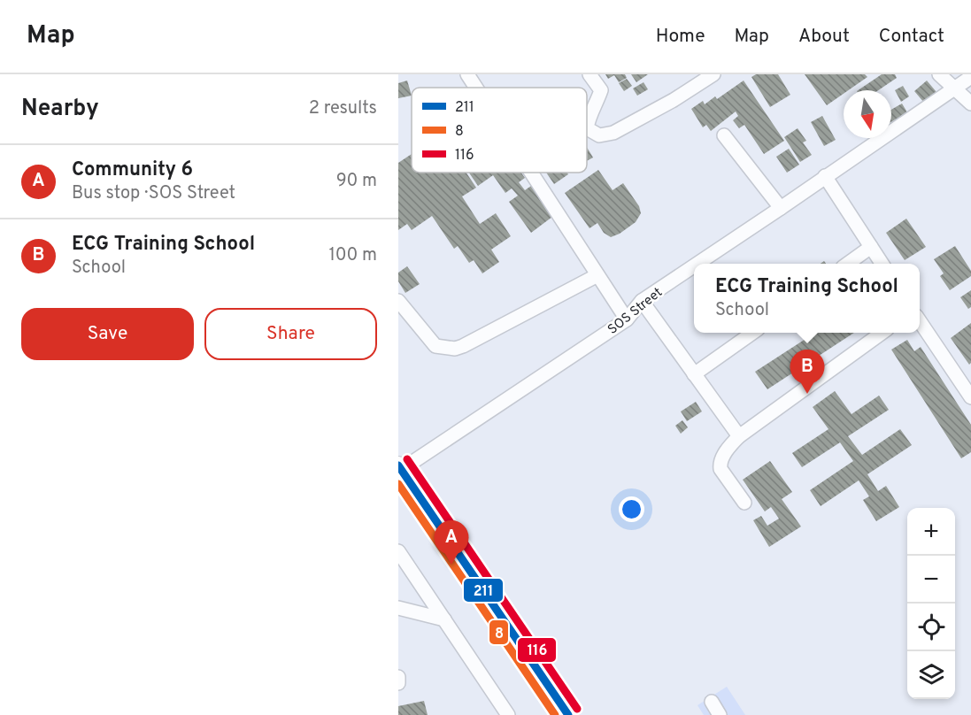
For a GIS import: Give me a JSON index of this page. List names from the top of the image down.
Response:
{
  "streets": {
    "street": ["SOS Street"]
  },
  "lines": ["transit line 116", "transit line 211", "transit line 8"],
  "legend": ["211", "8", "116"],
  "north": "bottom",
  "page": {
    "header": "Map",
    "nav": [
      "Home",
      "Map",
      "About",
      "Contact"
    ],
    "heading": ["Nearby", "2 results"],
    "list": [
      {
        "mark": "A",
        "name": "Community 6",
        "note": "Bus stop · SOS Street",
        "value": "90 m"
      },
      {
        "mark": "B",
        "name": "ECG Training School",
        "note": "School",
        "value": "100 m"
      }
    ],
    "popup": ["ECG Training School", "School"],
    "buttons": ["Save", "Share"],
    "pins": ["B", "A"],
    "map_buttons": ["+", "−"]
  }
}
